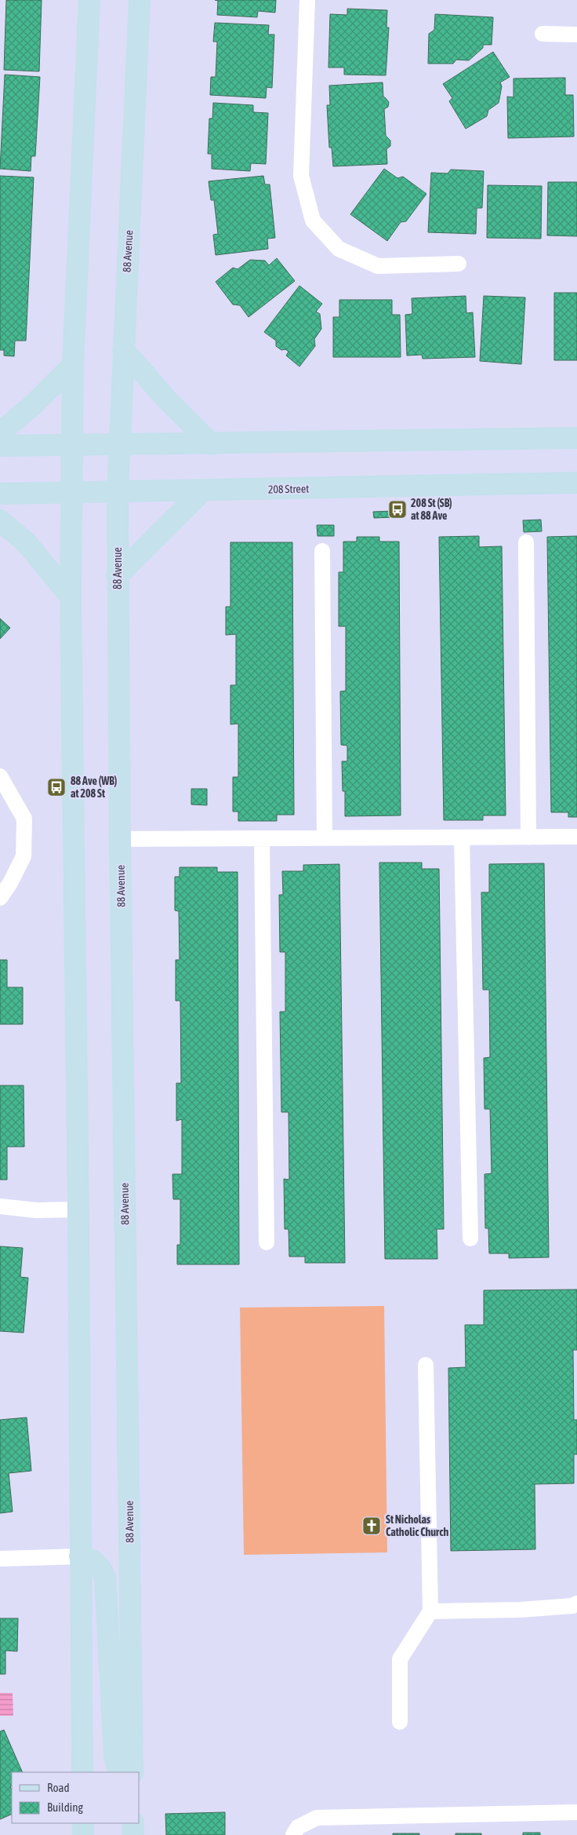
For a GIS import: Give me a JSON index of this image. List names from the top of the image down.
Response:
{
  "streets": {
    "main road": ["88 Avenue", "208 Street"]
  },
  "crossings": [
    ["88 Avenue", "208 Street"]
  ],
  "places": {
    "bus stop": ["208 St (SB) at 88 Ave", "88 Ave (WB) at 208 St"],
    "church": ["St Nicholas Catholic Church"]
  },
  "legend": ["Road", "Building"]
}
